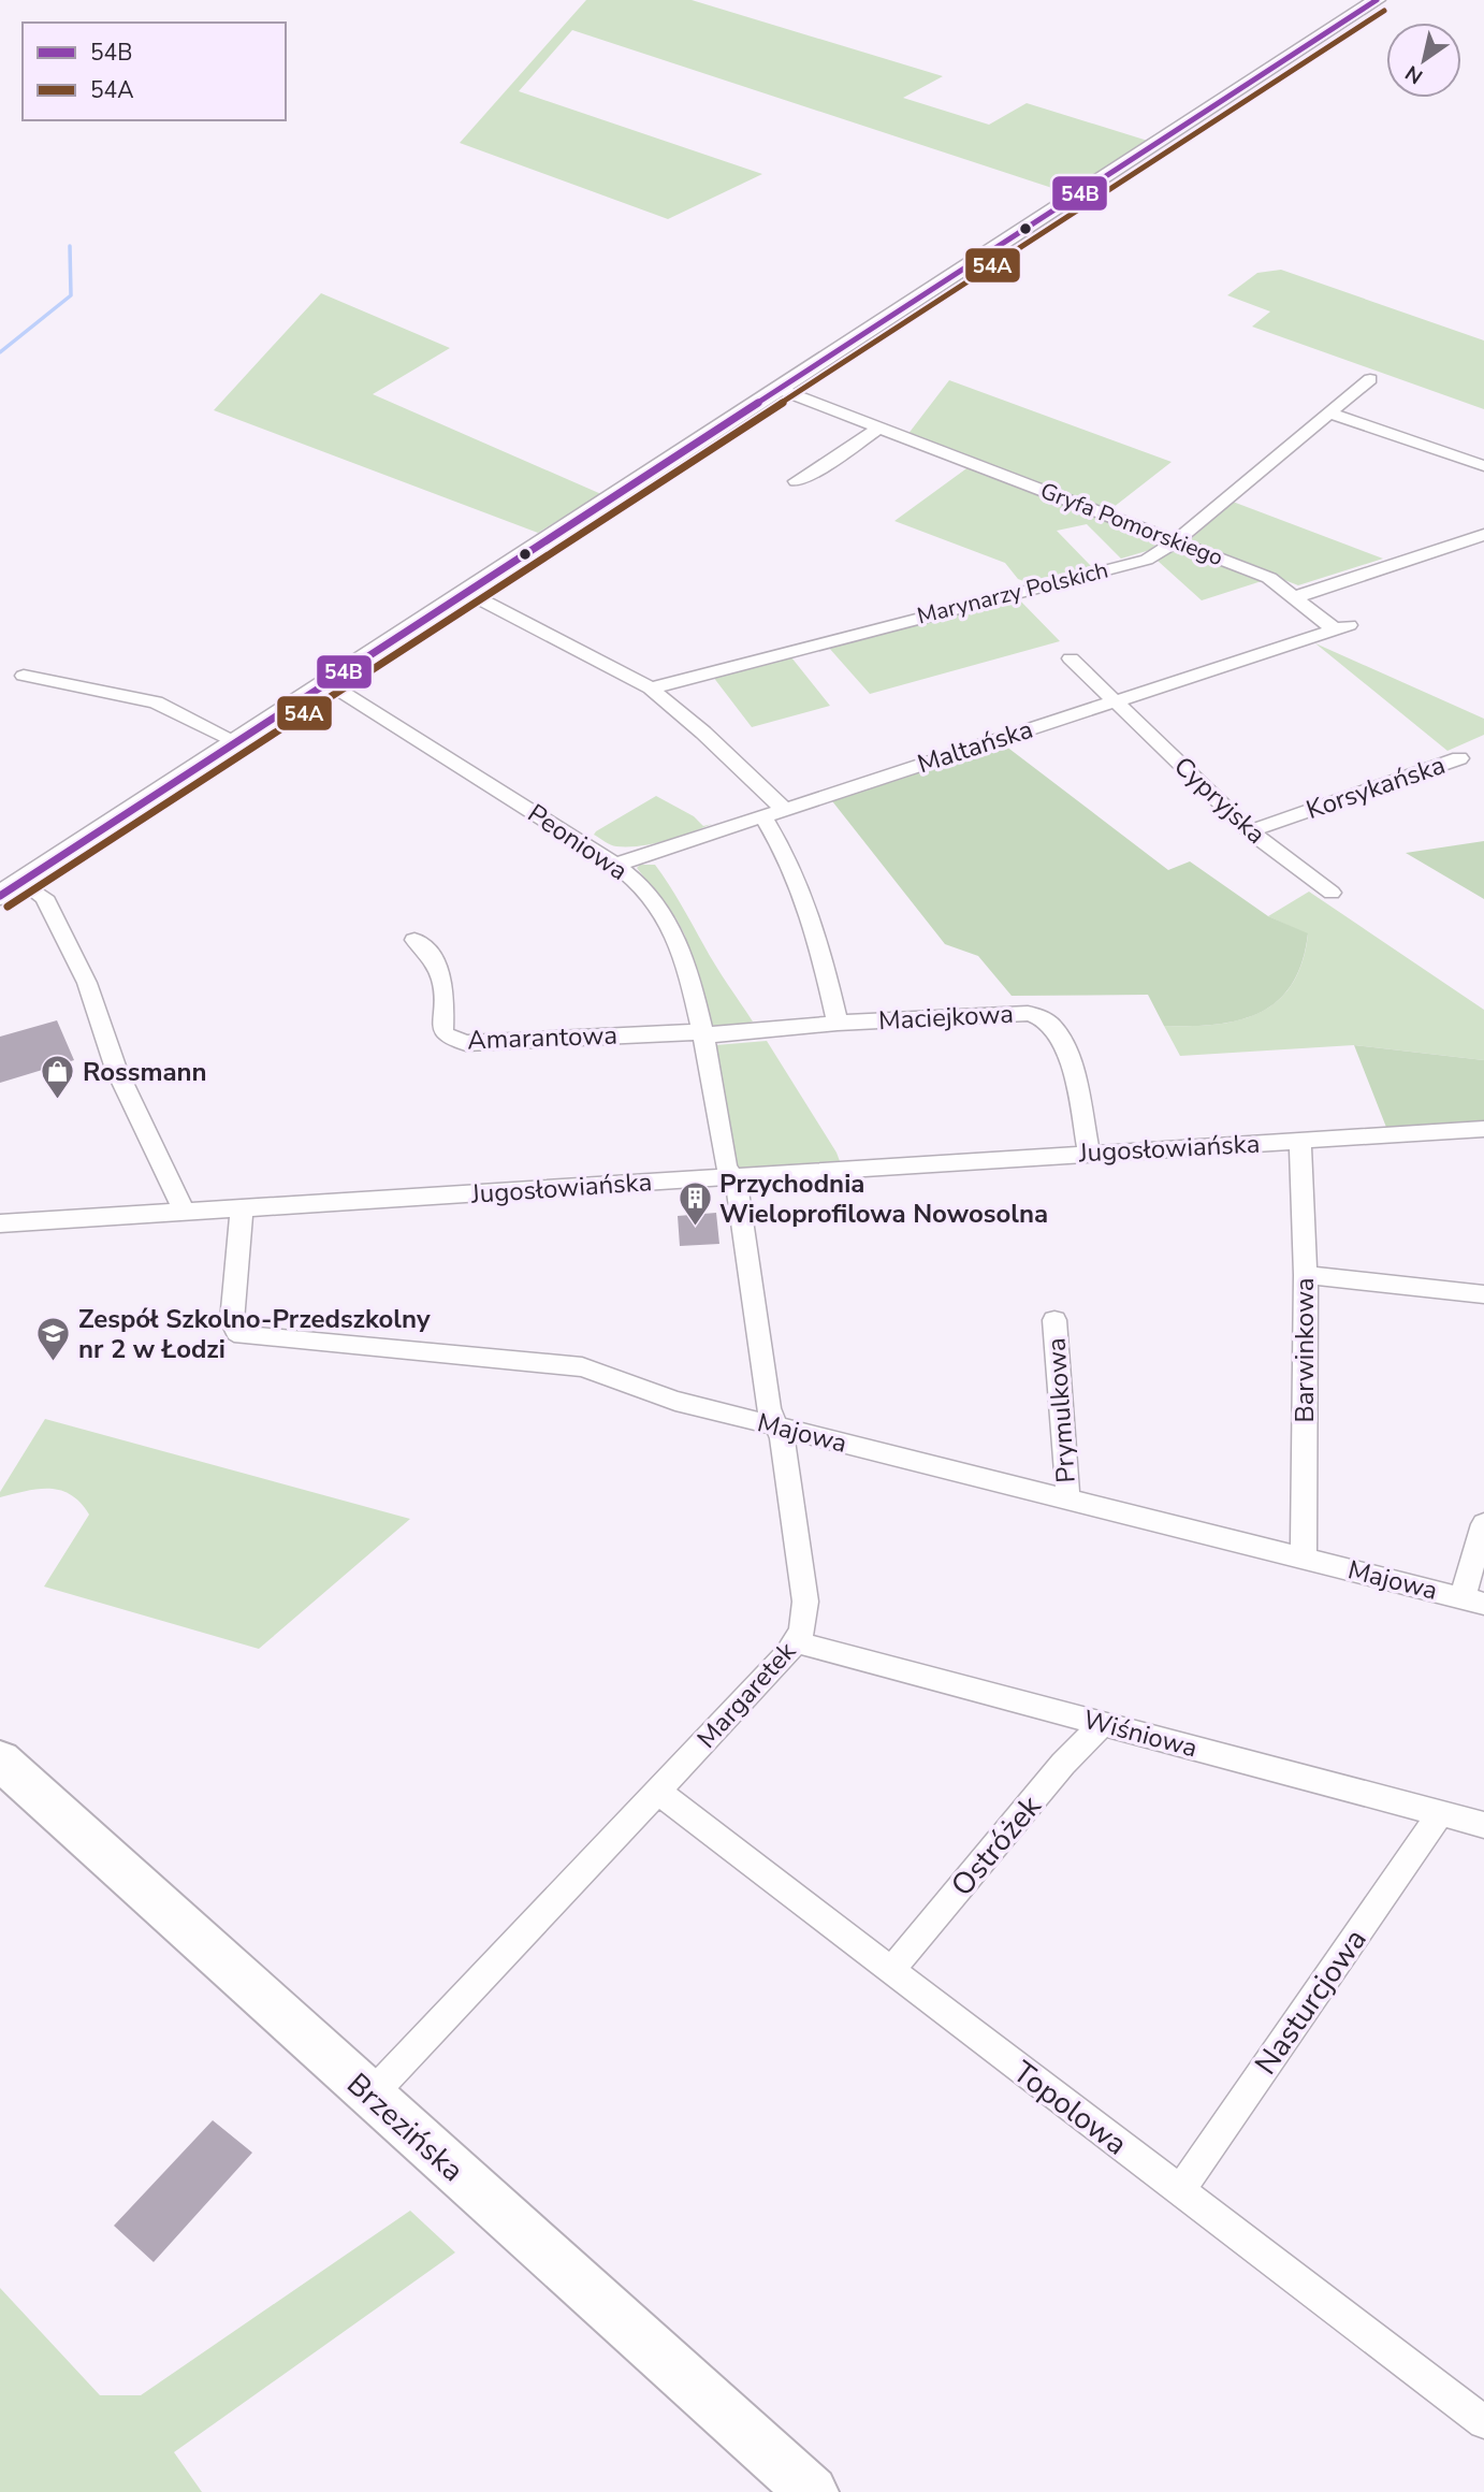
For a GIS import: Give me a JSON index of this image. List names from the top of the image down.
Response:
{
  "streets": {
    "main road": ["Brzezińska"],
    "street": [
      "Gryfa Pomorskiego",
      "Marynarzy Polskich",
      "Maltańska",
      "Korsykańska",
      "Cypryjska",
      "Peoniowa",
      "Maciejkowa",
      "Amarantowa",
      "Jugosłowiańska",
      "Barwinkowa",
      "Prymulkowa",
      "Majowa",
      "Margaretek",
      "Wiśniowa",
      "Ostróżek",
      "Nasturcjowa",
      "Topolowa"
    ]
  },
  "crossings": [
    ["Gryfa Pomorskiego", "Marynarzy Polskich"],
    ["Gryfa Pomorskiego", "Maltańska"],
    ["Maltańska", "Cypryjska"],
    ["Maltańska", "Peoniowa"],
    ["Korsykańska", "Cypryjska"],
    ["Peoniowa", "Maciejkowa"],
    ["Peoniowa", "Amarantowa"],
    ["Peoniowa", "Jugosłowiańska"],
    ["Peoniowa", "Margaretek"],
    ["Maciejkowa", "Amarantowa"],
    ["Maciejkowa", "Jugosłowiańska"],
    ["Jugosłowiańska", "Barwinkowa"],
    ["Jugosłowiańska", "Majowa"],
    ["Jugosłowiańska", "Margaretek"],
    ["Barwinkowa", "Majowa"],
    ["Prymulkowa", "Majowa"],
    ["Majowa", "Margaretek"],
    ["Margaretek", "Wiśniowa"],
    ["Margaretek", "Topolowa"],
    ["Margaretek", "Brzezińska"],
    ["Wiśniowa", "Ostróżek"],
    ["Wiśniowa", "Nasturcjowa"],
    ["Ostróżek", "Topolowa"],
    ["Nasturcjowa", "Topolowa"]
  ],
  "places": {
    "shop": ["Rossmann"],
    "building": ["Przychodnia Wieloprofilowa Nowosolna"],
    "school or university": ["Zespół Szkolno-Przedszkolny nr 2 w Łodzi"]
  },
  "lines": ["transit line 54B", "transit line 54A"],
  "legend": ["54B", "54A"],
  "north": "bottom left"
}
